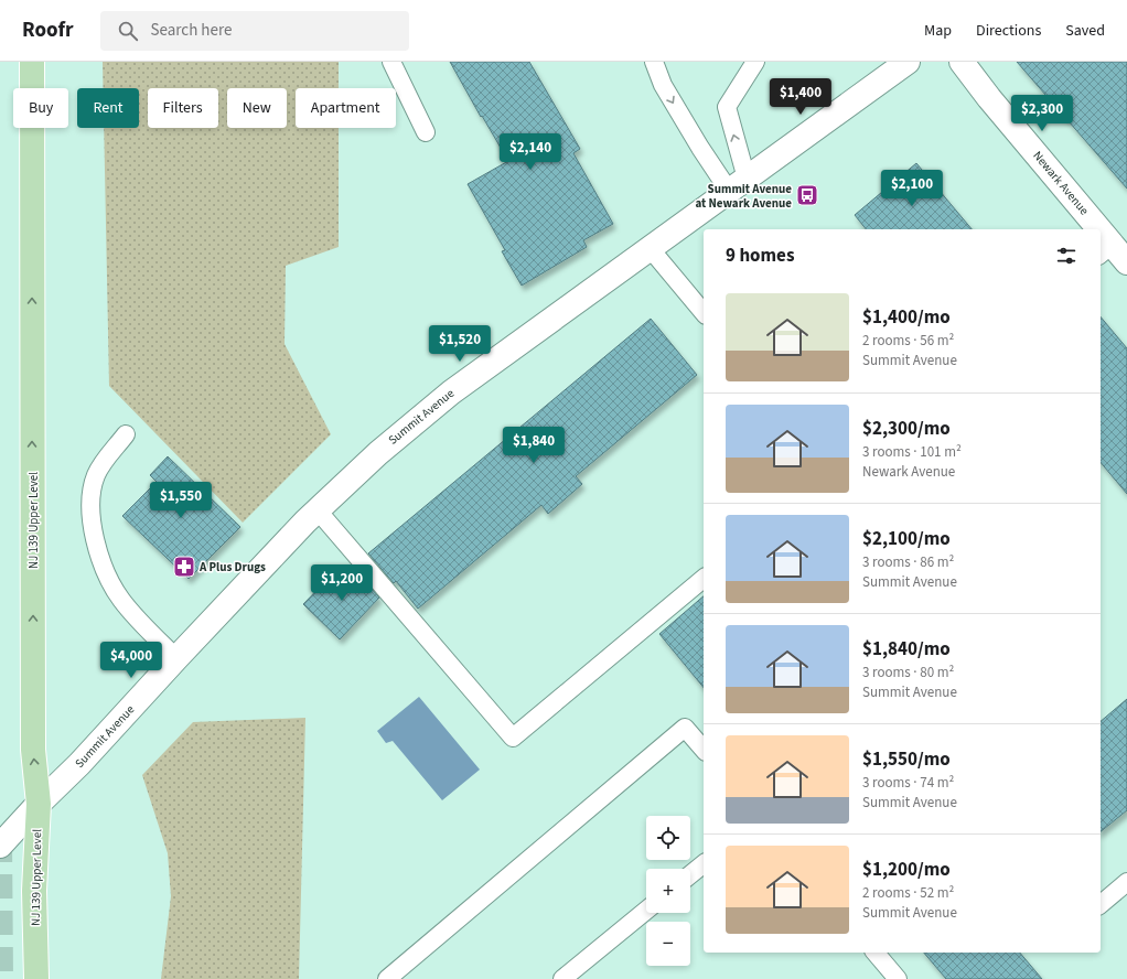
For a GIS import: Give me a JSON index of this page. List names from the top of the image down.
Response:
{
  "streets": {
    "main road": ["Newark Avenue", "Summit Avenue", "NJ 139 Upper Level"]
  },
  "crossings": [
    ["Summit Avenue", "NJ 139 Upper Level"]
  ],
  "one_way": ["NJ 139 Upper Level"],
  "places": {
    "bus stop": ["Summit Avenue at Newark Avenue"],
    "pharmacy": ["A Plus Drugs"]
  },
  "page": {
    "header": "Roofr",
    "search": "Search here",
    "nav": ["Map", "Directions", "Saved"],
    "price": [
      "$1,400",
      "$2,300",
      "$2,140",
      "$2,100",
      "$1,520",
      "$1,840",
      "$1,550",
      "$1,200",
      "$4,000"
    ],
    "chip": [
      "Buy",
      "Rent",
      "Filters",
      "New",
      "Apartment"
    ],
    "heading": "9 homes",
    "list": [
      {
        "name": "$1,400/mo",
        "note": "2 rooms · 56 m² · Summit Avenue"
      },
      {
        "name": "$2,300/mo",
        "note": "3 rooms · 101 m² · Newark Avenue"
      },
      {
        "name": "$2,100/mo",
        "note": "3 rooms · 86 m² · Summit Avenue"
      },
      {
        "name": "$1,840/mo",
        "note": "3 rooms · 80 m² · Summit Avenue"
      },
      {
        "name": "$1,550/mo",
        "note": "3 rooms · 74 m² · Summit Avenue"
      },
      {
        "name": "$1,200/mo",
        "note": "2 rooms · 52 m² · Summit Avenue"
      }
    ],
    "map_buttons": ["+", "−"]
  }
}
